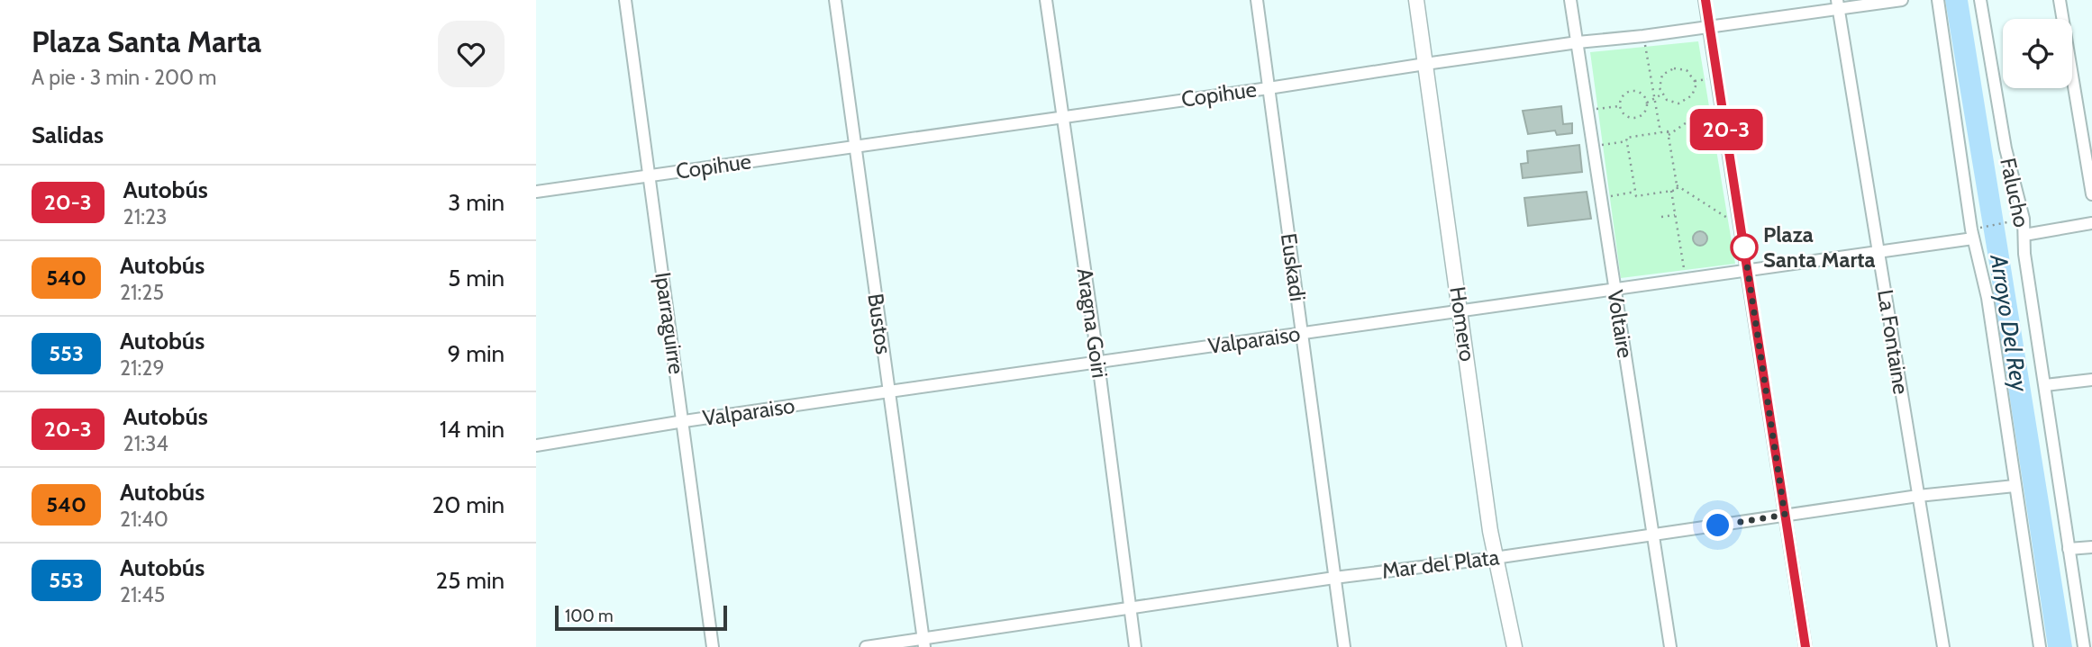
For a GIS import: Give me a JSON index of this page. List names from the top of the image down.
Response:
{
  "streets": {
    "main road": ["Homero"],
    "street": [
      "Copihue",
      "Falucho",
      "Euskadi",
      "Iparraguirre",
      "Aragna Goiri",
      "Bustos",
      "Voltaire",
      "Valparaiso",
      "La Fontaine",
      "Mar del Plata"
    ]
  },
  "crossings": [
    ["Copihue", "Euskadi"],
    ["Copihue", "Iparraguirre"],
    ["Copihue", "Aragna Goiri"],
    ["Copihue", "Bustos"],
    ["Copihue", "Homero"],
    ["Copihue", "Voltaire"],
    ["Copihue", "La Fontaine"],
    ["Falucho", "Valparaiso"],
    ["Falucho", "Mar del Plata"],
    ["Euskadi", "Valparaiso"],
    ["Euskadi", "Mar del Plata"],
    ["Iparraguirre", "Valparaiso"],
    ["Aragna Goiri", "Valparaiso"],
    ["Aragna Goiri", "Mar del Plata"],
    ["Bustos", "Valparaiso"],
    ["Bustos", "Mar del Plata"],
    ["Homero", "Valparaiso"],
    ["Homero", "Mar del Plata"],
    ["Voltaire", "Valparaiso"],
    ["Voltaire", "Mar del Plata"],
    ["Valparaiso", "La Fontaine"],
    ["La Fontaine", "Mar del Plata"]
  ],
  "water": ["Arroyo Del Rey"],
  "places": ["Plaza Santa Marta"],
  "lines": ["bus line 20-3"],
  "scale_bar": "100 m",
  "page": {
    "heading": [
      ["Plaza Santa Marta", "A pie · 3 min · 200 m"],
      "Salidas"
    ],
    "on_map": "20-3",
    "list": [
      {
        "mark": "20-3",
        "name": "Autobús",
        "note": "21:23",
        "value": "3 min"
      },
      {
        "mark": "540",
        "name": "Autobús",
        "note": "21:25",
        "value": "5 min"
      },
      {
        "mark": "553",
        "name": "Autobús",
        "note": "21:29",
        "value": "9 min"
      },
      {
        "mark": "20-3",
        "name": "Autobús",
        "note": "21:34",
        "value": "14 min"
      },
      {
        "mark": "540",
        "name": "Autobús",
        "note": "21:40",
        "value": "20 min"
      },
      {
        "mark": "553",
        "name": "Autobús",
        "note": "21:45",
        "value": "25 min"
      }
    ],
    "scale": "100 m"
  }
}
